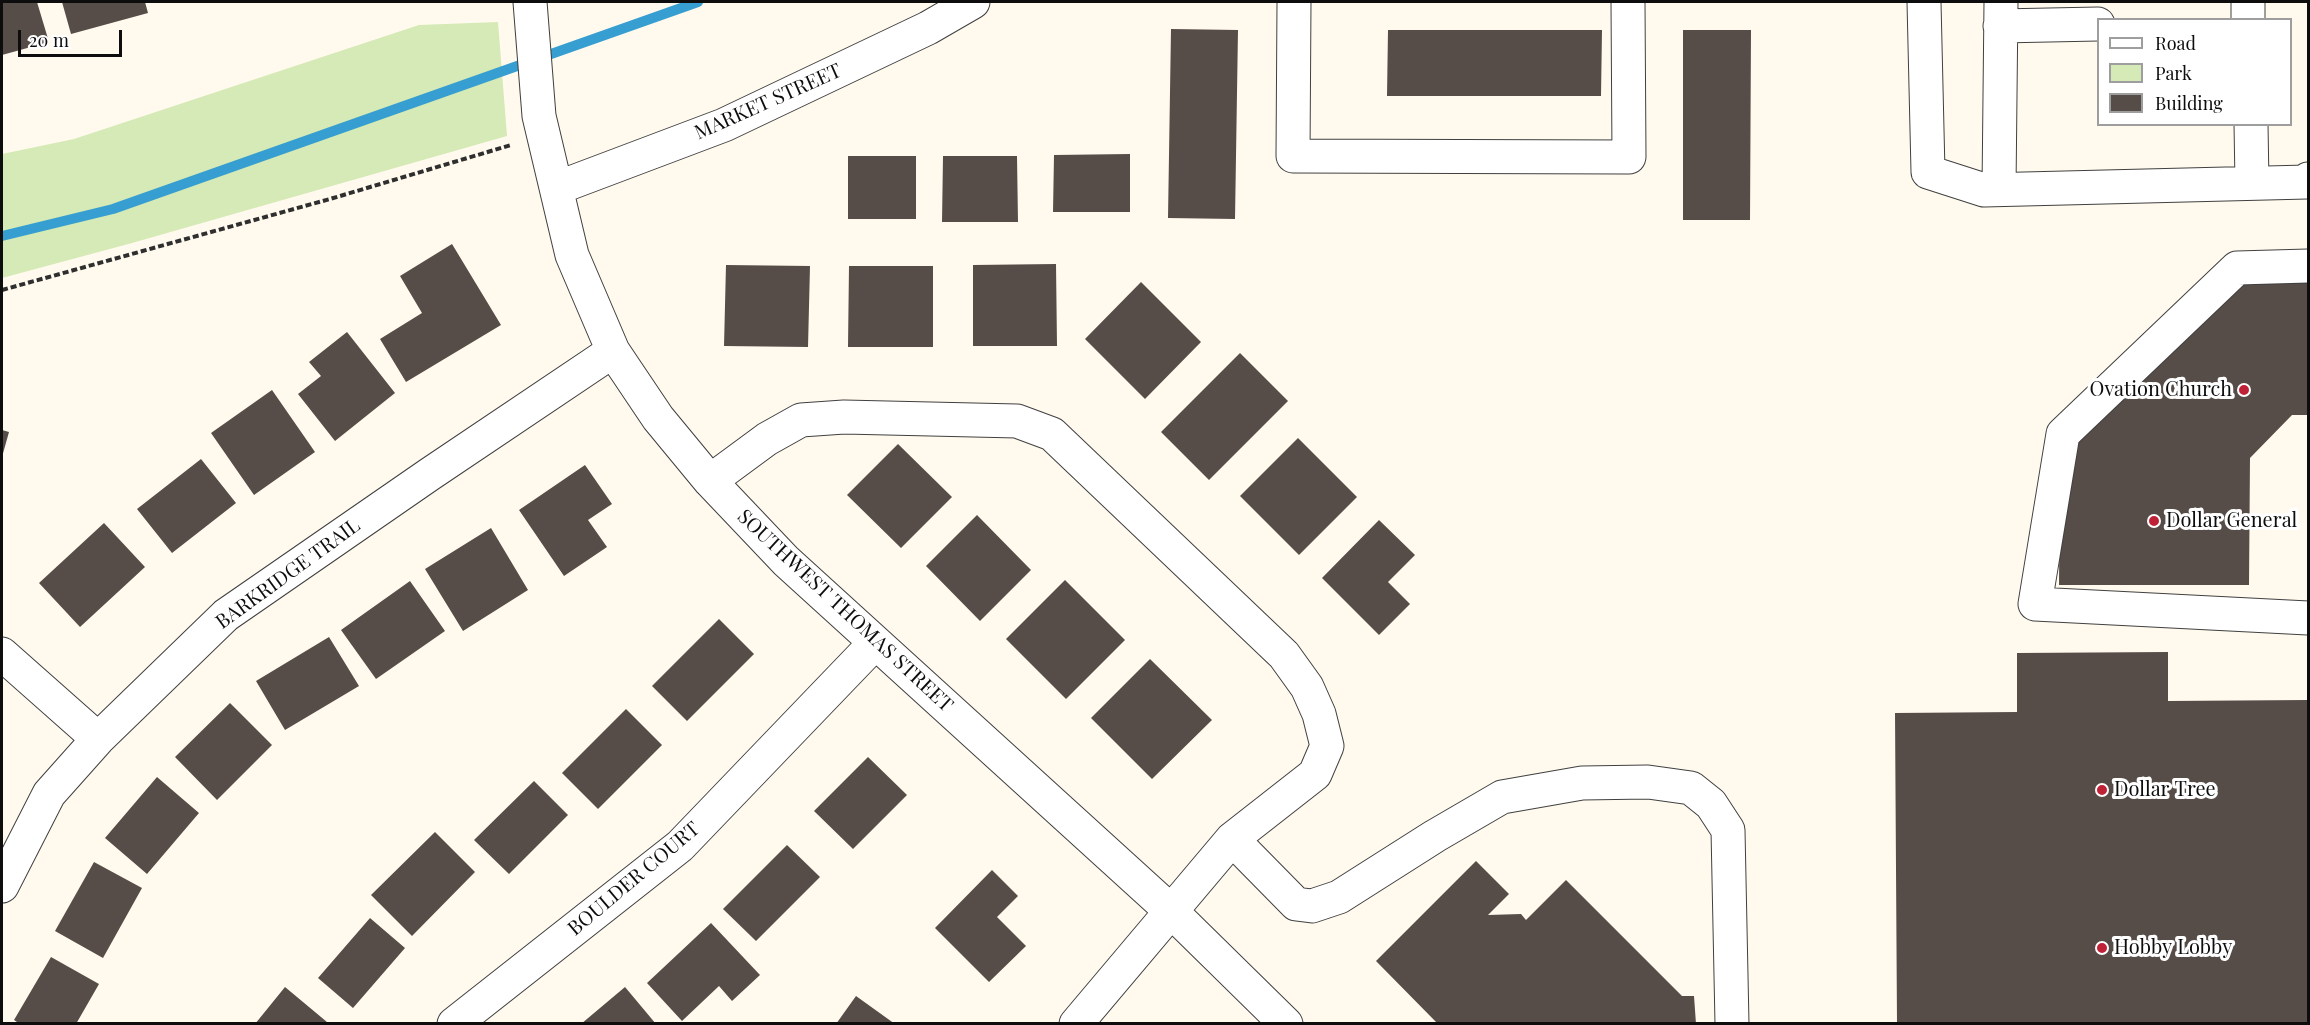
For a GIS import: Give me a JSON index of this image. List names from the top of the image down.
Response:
{
  "streets": {
    "street": [
      "MARKET STREET",
      "BARKRIDGE TRAIL",
      "SOUTHWEST THOMAS STREET",
      "BOULDER COURT"
    ]
  },
  "crossings": [
    ["MARKET STREET", "SOUTHWEST THOMAS STREET"],
    ["BARKRIDGE TRAIL", "SOUTHWEST THOMAS STREET"],
    ["SOUTHWEST THOMAS STREET", "BOULDER COURT"]
  ],
  "places": [
    "Ovation Church",
    "Dollar General",
    "Dollar Tree",
    "Hobby Lobby"
  ],
  "legend": ["Road", "Park", "Building"],
  "scale_bar": "20 m"
}
